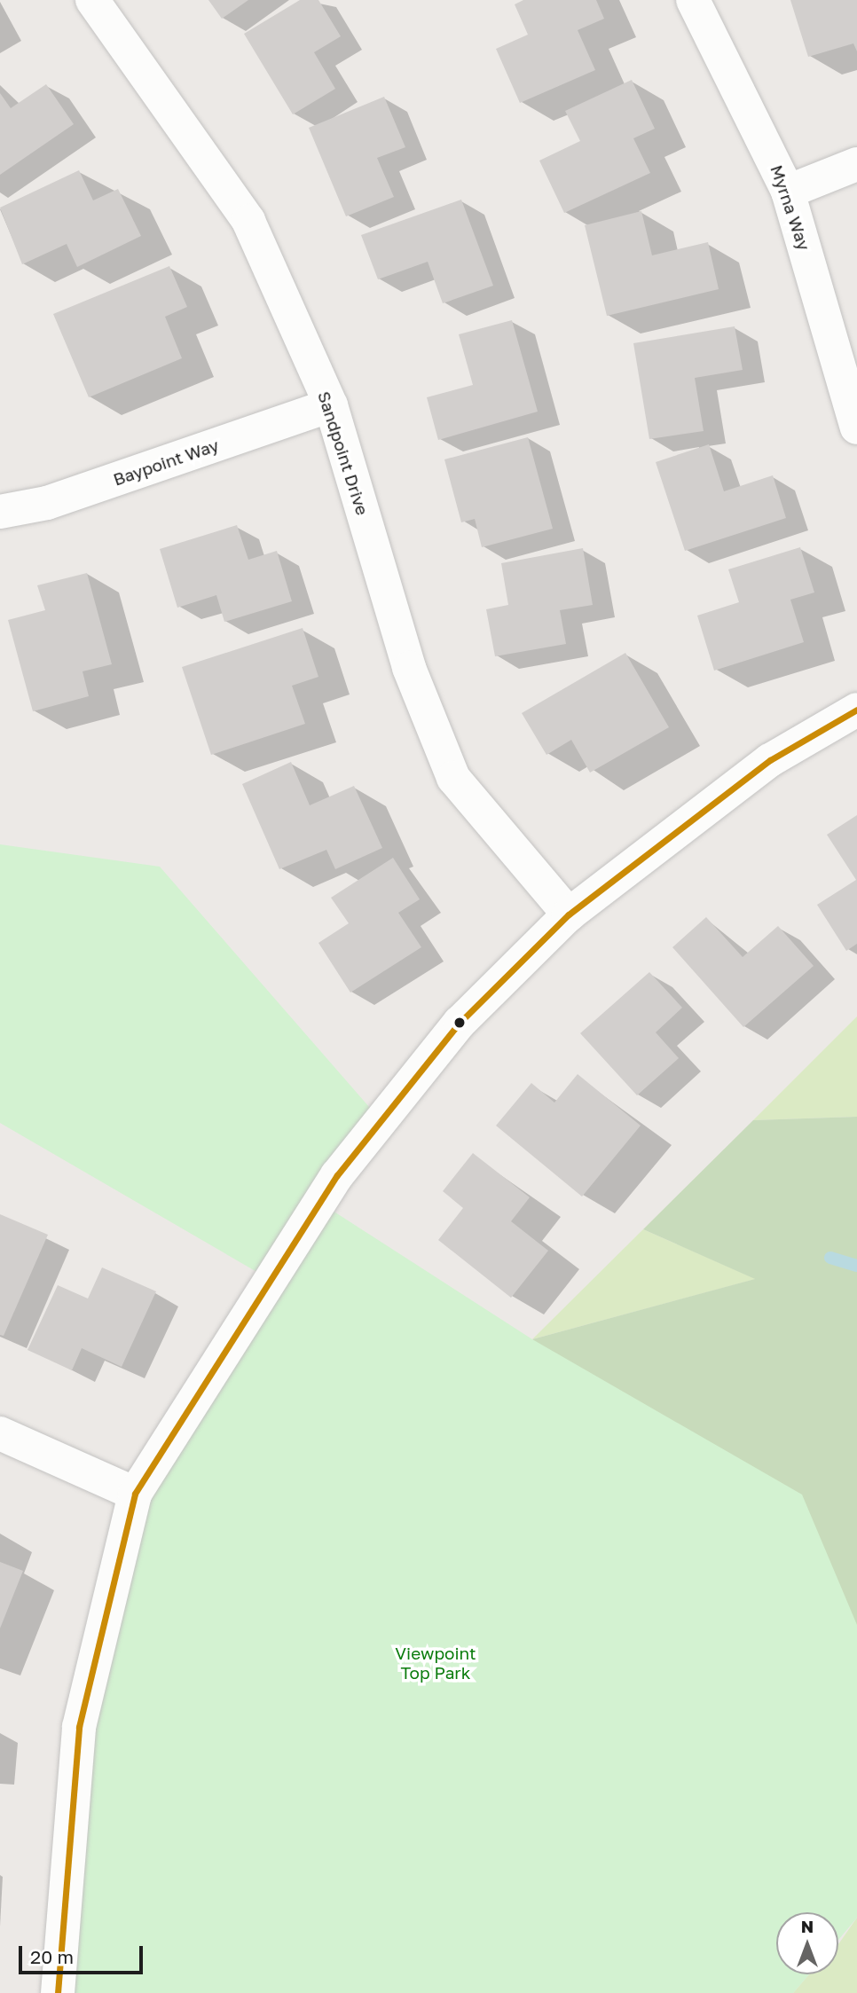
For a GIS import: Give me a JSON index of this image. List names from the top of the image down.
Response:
{
  "streets": {
    "street": ["Myrna Way", "Sandpoint Drive", "Baypoint Way"]
  },
  "crossings": [
    ["Sandpoint Drive", "Baypoint Way"]
  ],
  "parks": ["Viewpoint Top Park"],
  "scale_bar": "20 m",
  "north": "top"
}
